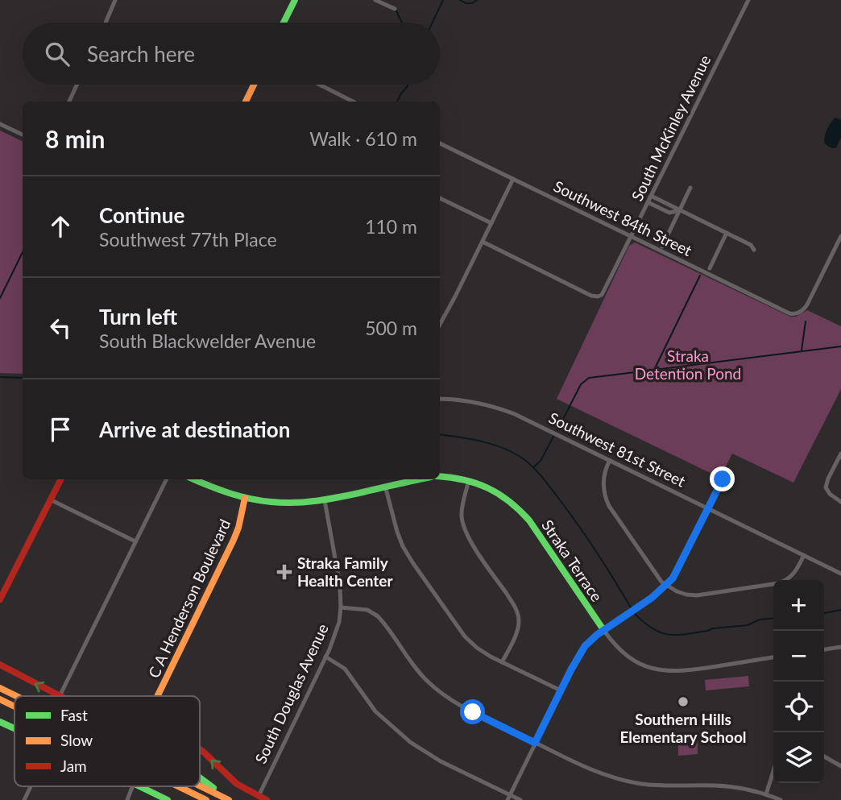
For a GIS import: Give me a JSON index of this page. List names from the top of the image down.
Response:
{
  "streets": {
    "main road": ["Straka Terrace", "C A Henderson Boulevard"],
    "street": [
      "South McKinley Avenue",
      "Southwest 84th Street",
      "Southwest 81st Street",
      "South Douglas Avenue"
    ]
  },
  "crossings": [
    ["South McKinley Avenue", "Southwest 84th Street"]
  ],
  "parks": ["Straka Detention Pond"],
  "places": {
    "health": ["Straka Family Health Center"],
    "other": ["Southern Hills Elementary School"]
  },
  "legend": ["Fast", "Slow", "Jam"],
  "page": {
    "search": "Search here",
    "heading": ["8 min", "Walk · 610 m"],
    "list": [
      ["Continue", "Southwest 77th Place", "110 m"],
      ["Turn left", "South Blackwelder Avenue", "500 m"],
      "Arrive at destination"
    ],
    "map_buttons": ["+", "−"]
  }
}
